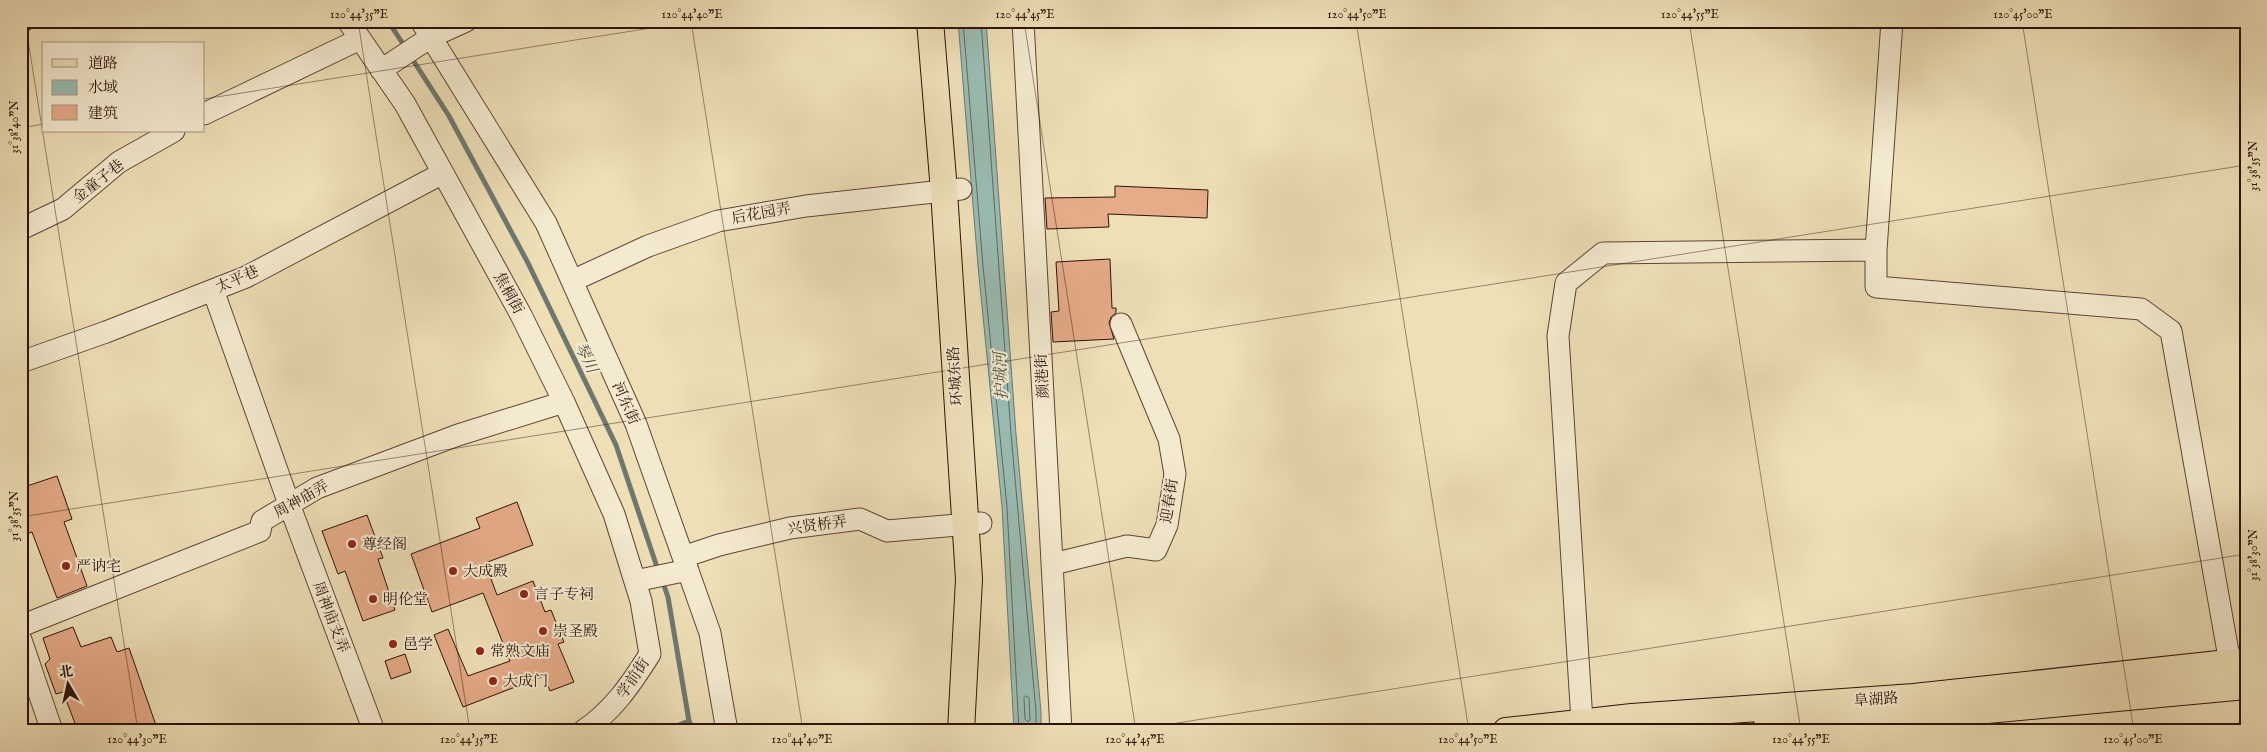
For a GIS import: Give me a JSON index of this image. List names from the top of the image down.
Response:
{
  "streets": {
    "main road": ["环城东路", "阜湖路"],
    "street": [
      "金童子巷",
      "后花园弄",
      "太平巷",
      "焦桐街",
      "颜港街",
      "河东街",
      "周神庙弄",
      "迎春街",
      "兴贤桥弄",
      "周神庙支弄",
      "学前街"
    ]
  },
  "crossings": [
    ["后花园弄", "环城东路"],
    ["后花园弄", "河东街"],
    ["太平巷", "焦桐街"],
    ["太平巷", "周神庙支弄"],
    ["焦桐街", "周神庙弄"],
    ["焦桐街", "兴贤桥弄"],
    ["焦桐街", "学前街"],
    ["环城东路", "兴贤桥弄"],
    ["颜港街", "迎春街"],
    ["河东街", "兴贤桥弄"],
    ["周神庙弄", "周神庙支弄"],
    ["兴贤桥弄", "学前街"]
  ],
  "water": ["琴川", "护城河"],
  "places": [
    "尊经阁",
    "严讷宅",
    "大成殿",
    "言子专祠",
    "明伦堂",
    "崇圣殿",
    "邑学",
    "常熟文庙",
    "大成门"
  ],
  "legend": ["道路", "水域", "建筑"],
  "north": "top",
  "coordinates": [
    "120°44'35\"E",
    "120°44'40\"E",
    "120°44'45\"E",
    "120°44'50\"E",
    "120°44'55\"E",
    "120°45'00\"E",
    "31°38'40\"N",
    "31°38'35\"N",
    "31°38'30\"N",
    "120°44'30\"E"
  ]
}
